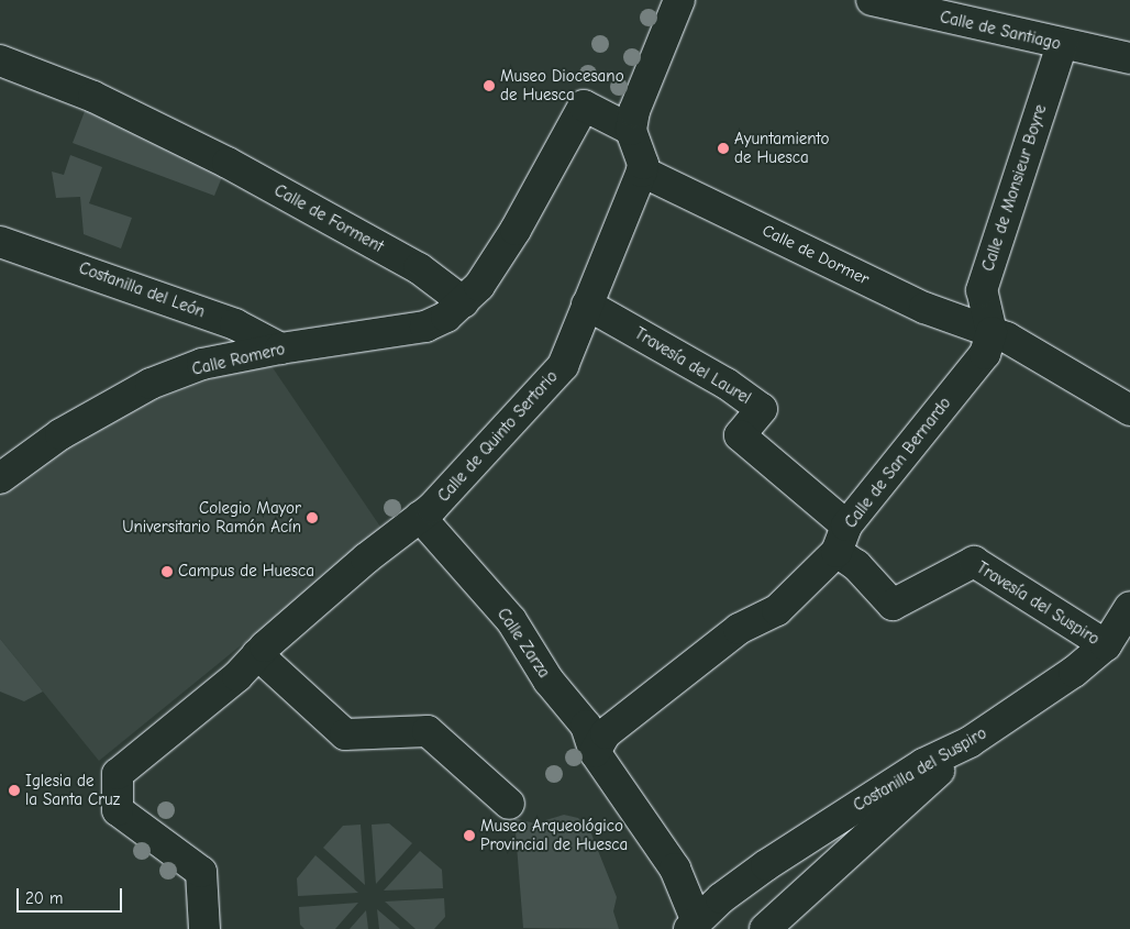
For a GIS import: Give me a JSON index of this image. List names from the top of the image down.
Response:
{
  "streets": {
    "street": [
      "Calle de Santiago",
      "Calle de Monsieur Boyre",
      "Calle de Forment",
      "Calle de Dormer",
      "Costanilla del León",
      "Calle Romero",
      "Travesía del Laurel",
      "Calle de Quinto Sertorio",
      "Calle de San Bernardo",
      "Travesía del Suspiro",
      "Calle Zarza",
      "Costanilla del Suspiro"
    ]
  },
  "crossings": [
    ["Calle de Santiago", "Calle de Monsieur Boyre"],
    ["Calle de Monsieur Boyre", "Calle de Dormer"],
    ["Calle de Monsieur Boyre", "Calle de San Bernardo"],
    ["Calle de Forment", "Calle Romero"],
    ["Calle de Dormer", "Calle de Quinto Sertorio"],
    ["Calle de Dormer", "Calle de San Bernardo"],
    ["Costanilla del León", "Calle Romero"],
    ["Travesía del Laurel", "Calle de Quinto Sertorio"],
    ["Travesía del Laurel", "Calle de San Bernardo"],
    ["Travesía del Laurel", "Travesía del Suspiro"],
    ["Calle de Quinto Sertorio", "Calle Zarza"],
    ["Calle de San Bernardo", "Travesía del Suspiro"],
    ["Calle de San Bernardo", "Calle Zarza"],
    ["Travesía del Suspiro", "Costanilla del Suspiro"],
    ["Calle Zarza", "Costanilla del Suspiro"]
  ],
  "places": [
    "Museo Diocesano de Huesca",
    "Ayuntamiento de Huesca",
    "Colegio Mayor Universitario Ramón Acín",
    "Campus de Huesca",
    "Iglesia de la Santa Cruz",
    "Museo Arqueológico Provincial de Huesca"
  ],
  "scale_bar": "20 m"
}
